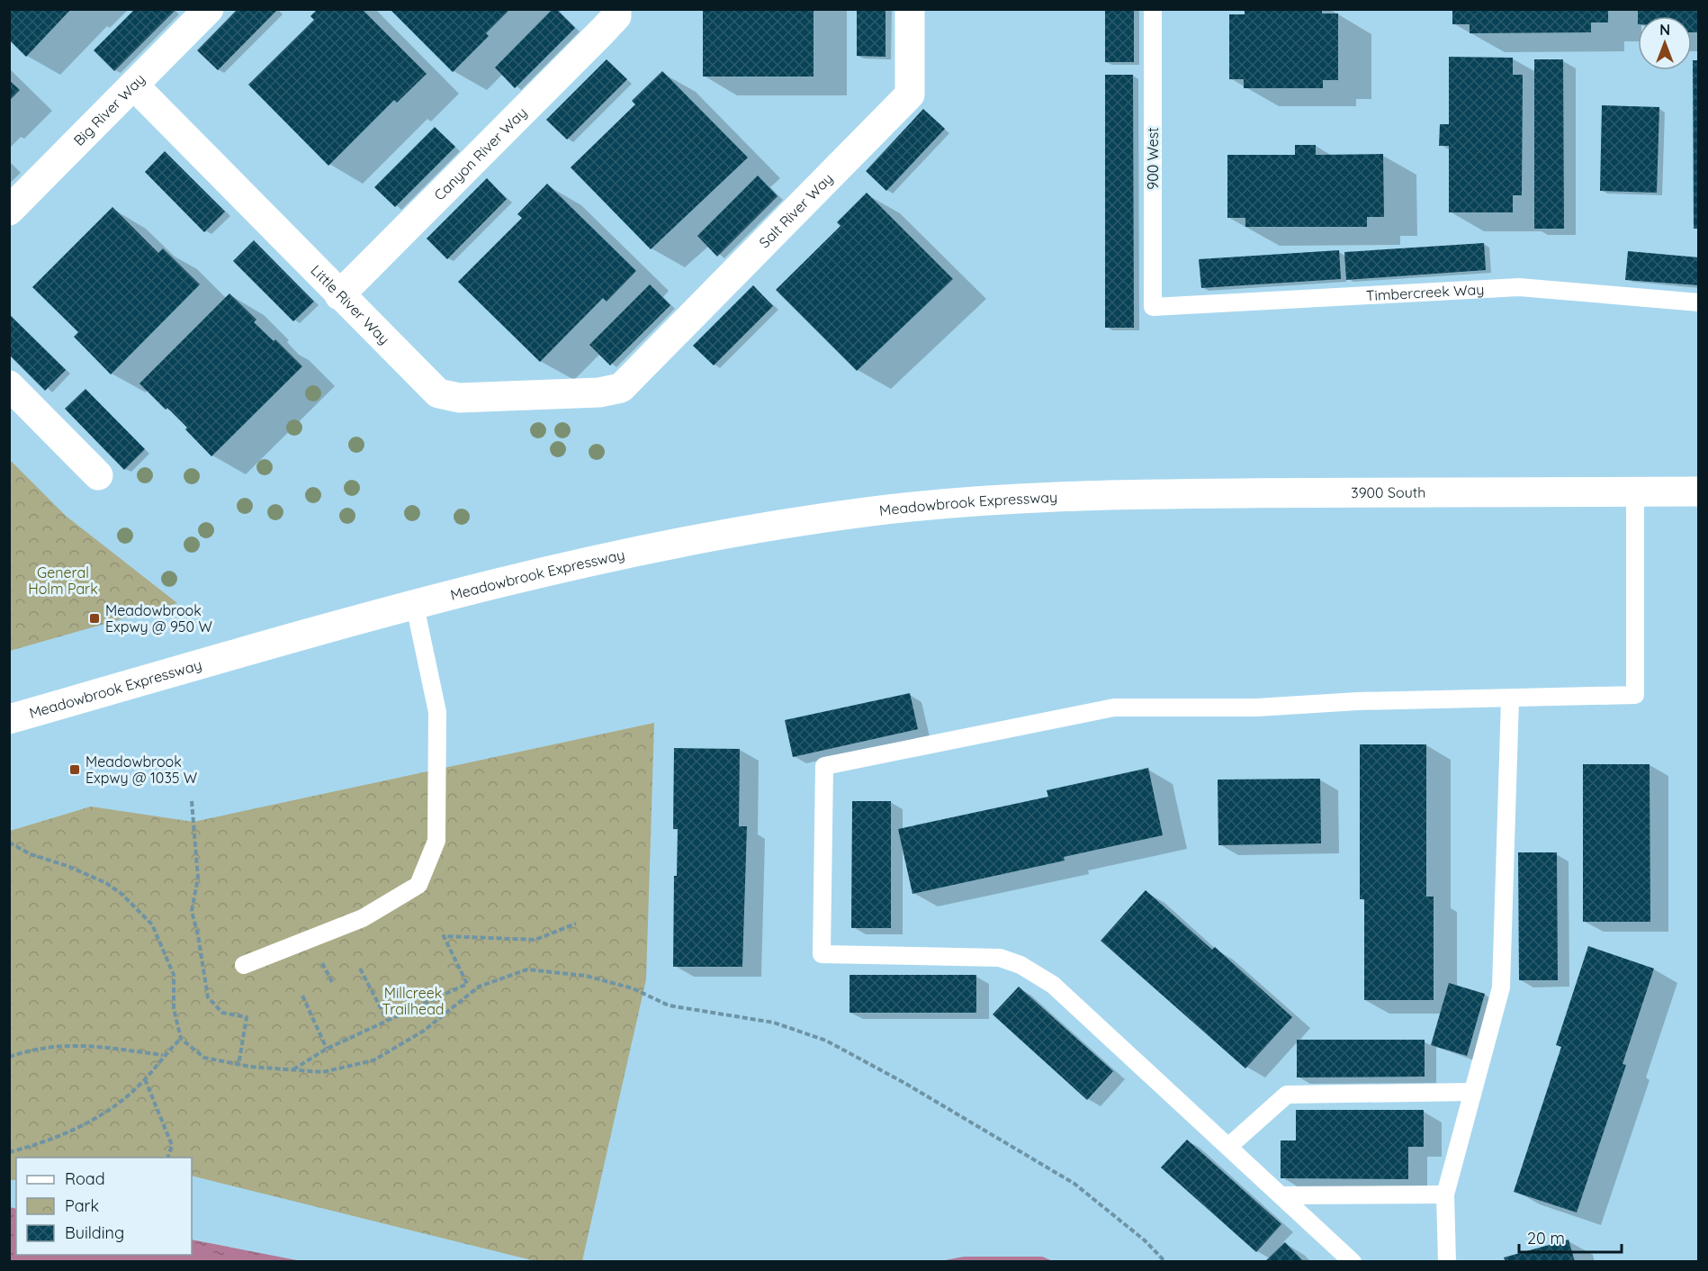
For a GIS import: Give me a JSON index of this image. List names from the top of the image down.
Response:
{
  "streets": {
    "street": [
      "Big River Way",
      "Canyon River Way",
      "Salt River Way",
      "Little River Way",
      "3900 South",
      "Meadowbrook Expressway"
    ],
    "lane": ["900 West", "Timbercreek Way"]
  },
  "crossings": [
    ["Big River Way", "Little River Way"],
    ["Canyon River Way", "Little River Way"],
    ["900 West", "Timbercreek Way"],
    ["Salt River Way", "Little River Way"],
    ["3900 South", "Meadowbrook Expressway"]
  ],
  "parks": ["General Holm Park", "Millcreek Trailhead"],
  "places": {
    "transit": ["Meadowbrook Expwy @ 950 W", "Meadowbrook Expwy @ 1035 W"]
  },
  "legend": ["Road", "Park", "Building"],
  "scale_bar": "20 m",
  "north": "top"
}
